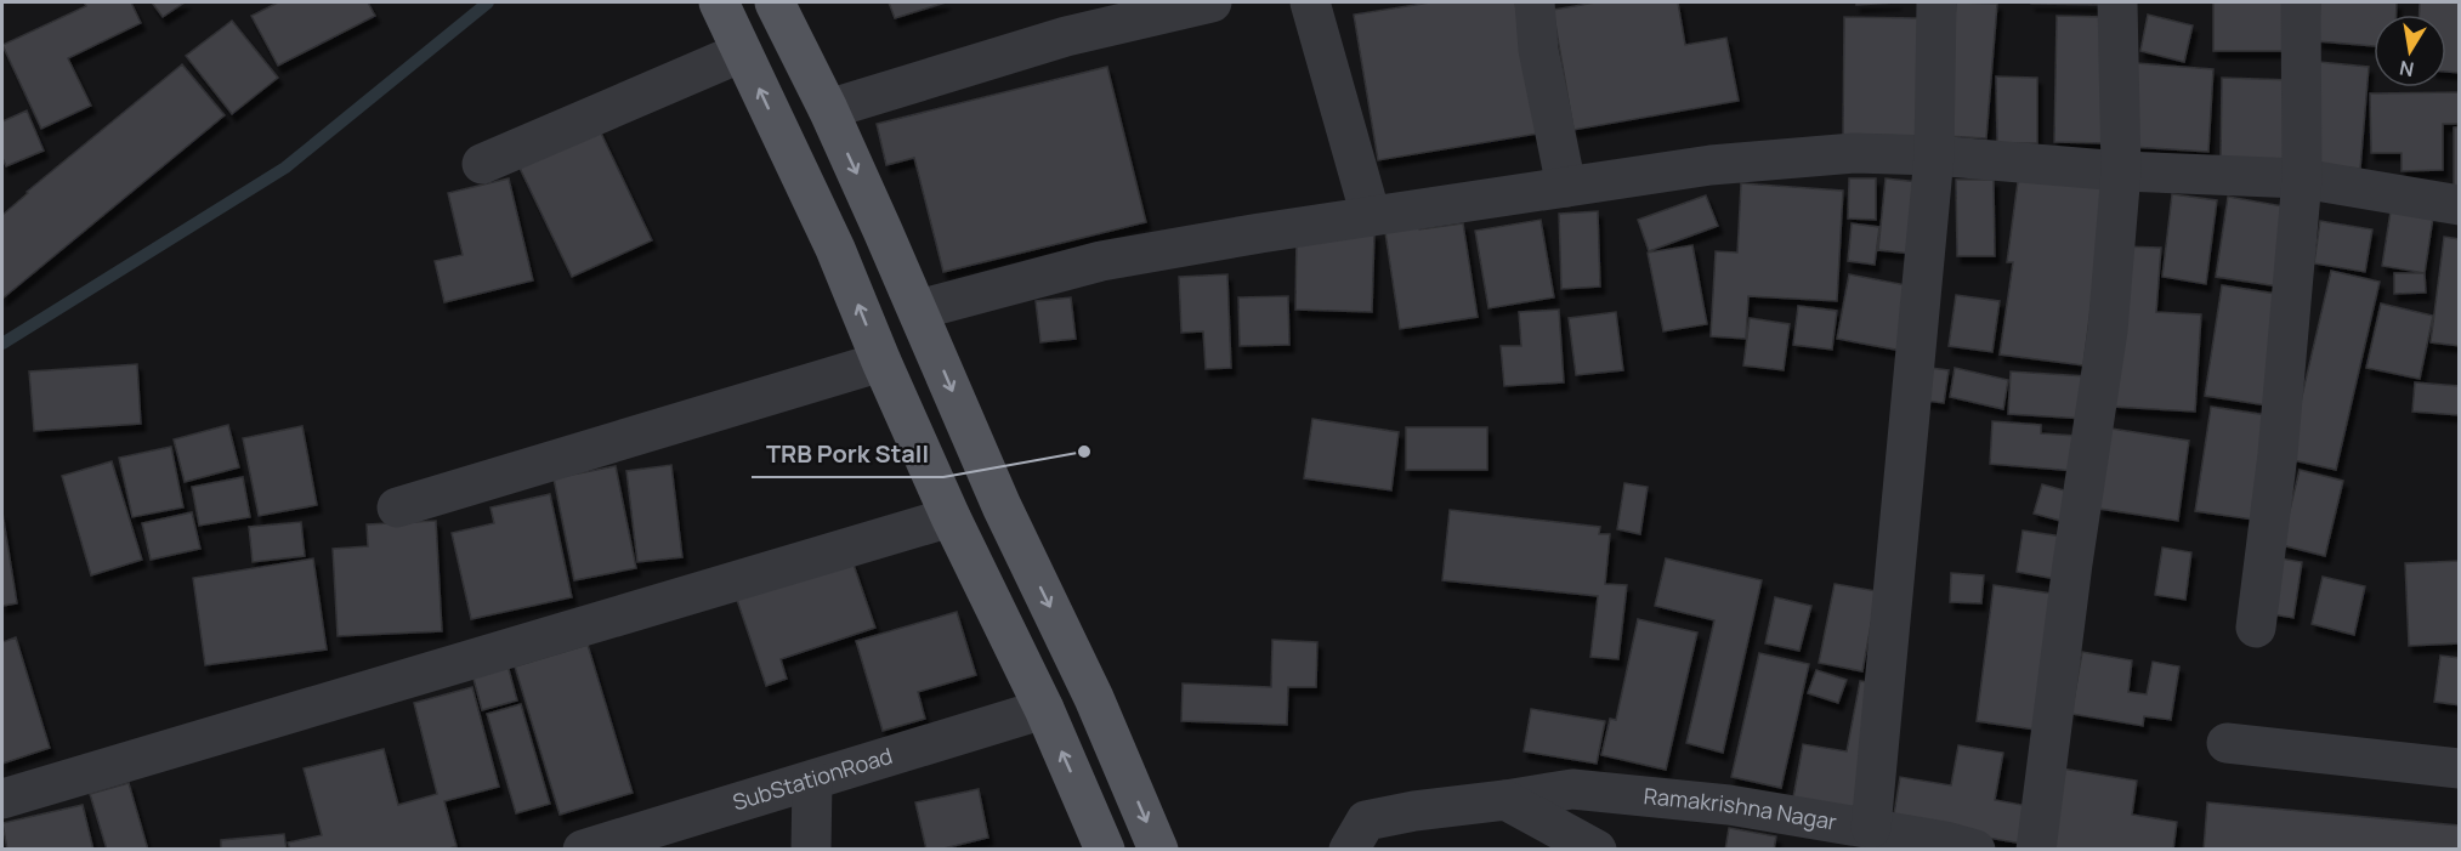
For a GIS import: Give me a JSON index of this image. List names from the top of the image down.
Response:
{
  "streets": {
    "street": ["SubStationRoad", "Ramakrishna Nagar"]
  },
  "places": ["TRB Pork Stall"],
  "north": "bottom"
}
